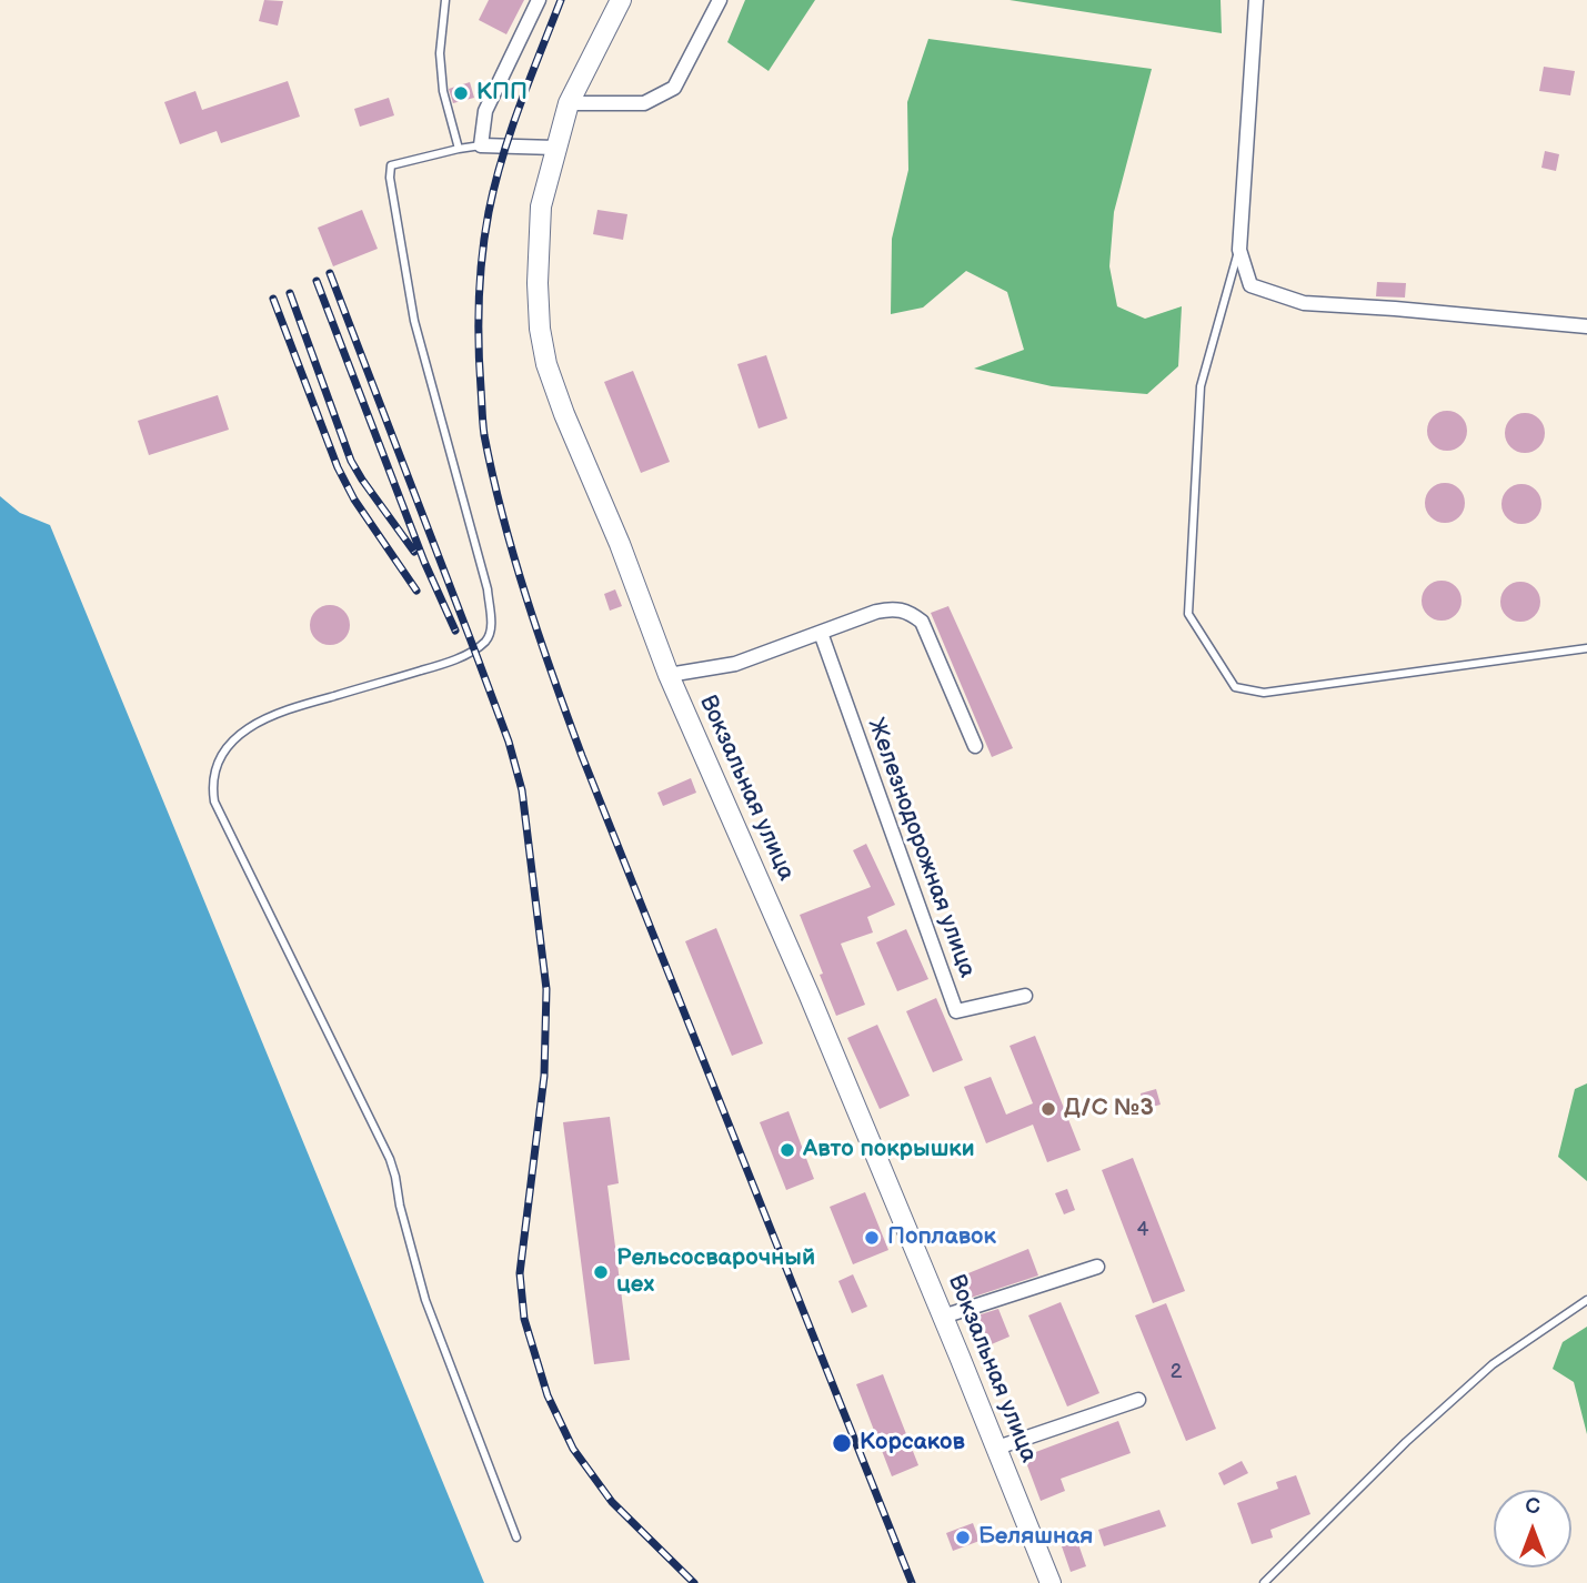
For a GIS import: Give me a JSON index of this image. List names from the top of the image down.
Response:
{
  "streets": {
    "main road": ["Вокзальная улица"],
    "street": ["Железнодорожная улица"]
  },
  "places": [
    "КПП",
    "Д/С №3",
    "Авто покрышки",
    "Поплавок",
    "Рельсосварочный цех",
    "Корсаков",
    "Беляшная"
  ],
  "house_numbers": ["4", "2"],
  "north": "top"
}
